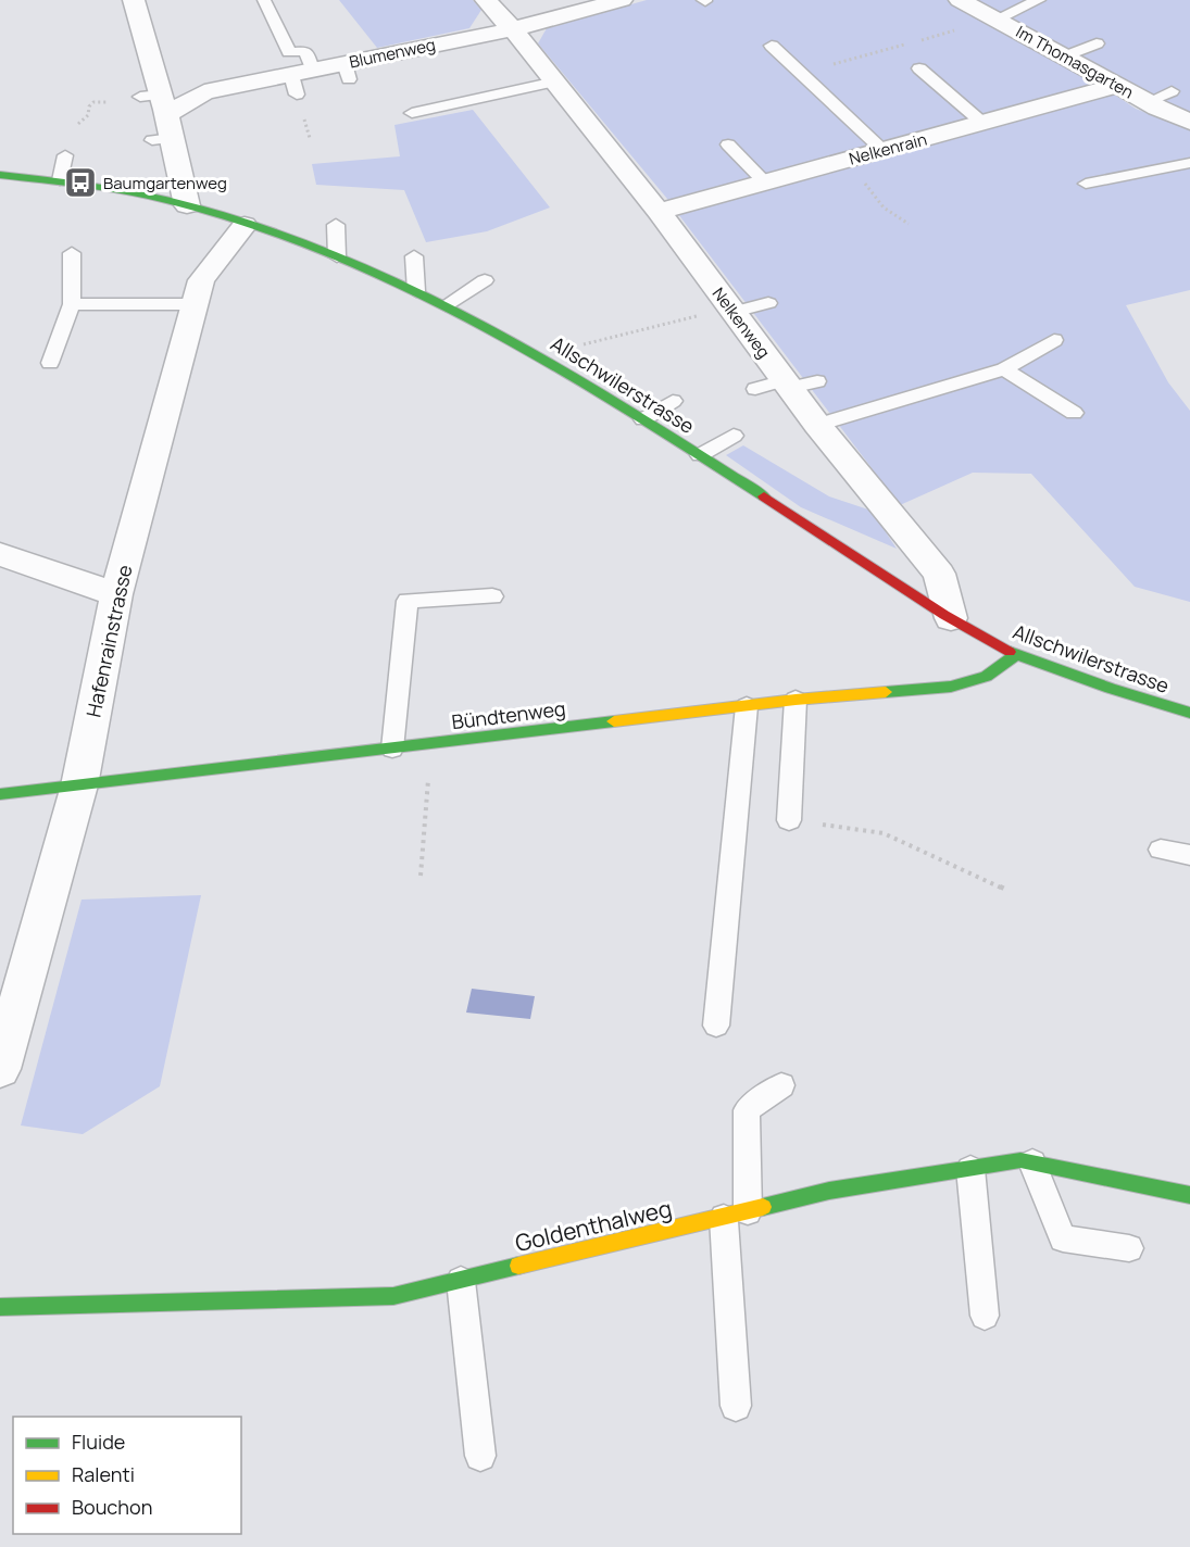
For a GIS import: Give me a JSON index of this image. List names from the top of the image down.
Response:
{
  "streets": {
    "street": [
      "Blumenweg",
      "Im Thomasgarten",
      "Nelkenrain",
      "Nelkenweg",
      "Allschwilerstrasse",
      "Hafenrainstrasse",
      "Bündtenweg",
      "Goldenthalweg"
    ]
  },
  "crossings": [
    ["Blumenweg", "Nelkenweg"],
    ["Im Thomasgarten", "Nelkenrain"],
    ["Nelkenrain", "Nelkenweg"],
    ["Nelkenweg", "Allschwilerstrasse"],
    ["Allschwilerstrasse", "Hafenrainstrasse"],
    ["Allschwilerstrasse", "Bündtenweg"],
    ["Hafenrainstrasse", "Bündtenweg"]
  ],
  "places": {
    "bus stop": ["Baumgartenweg"]
  },
  "legend": ["Fluide", "Ralenti", "Bouchon"]
}
